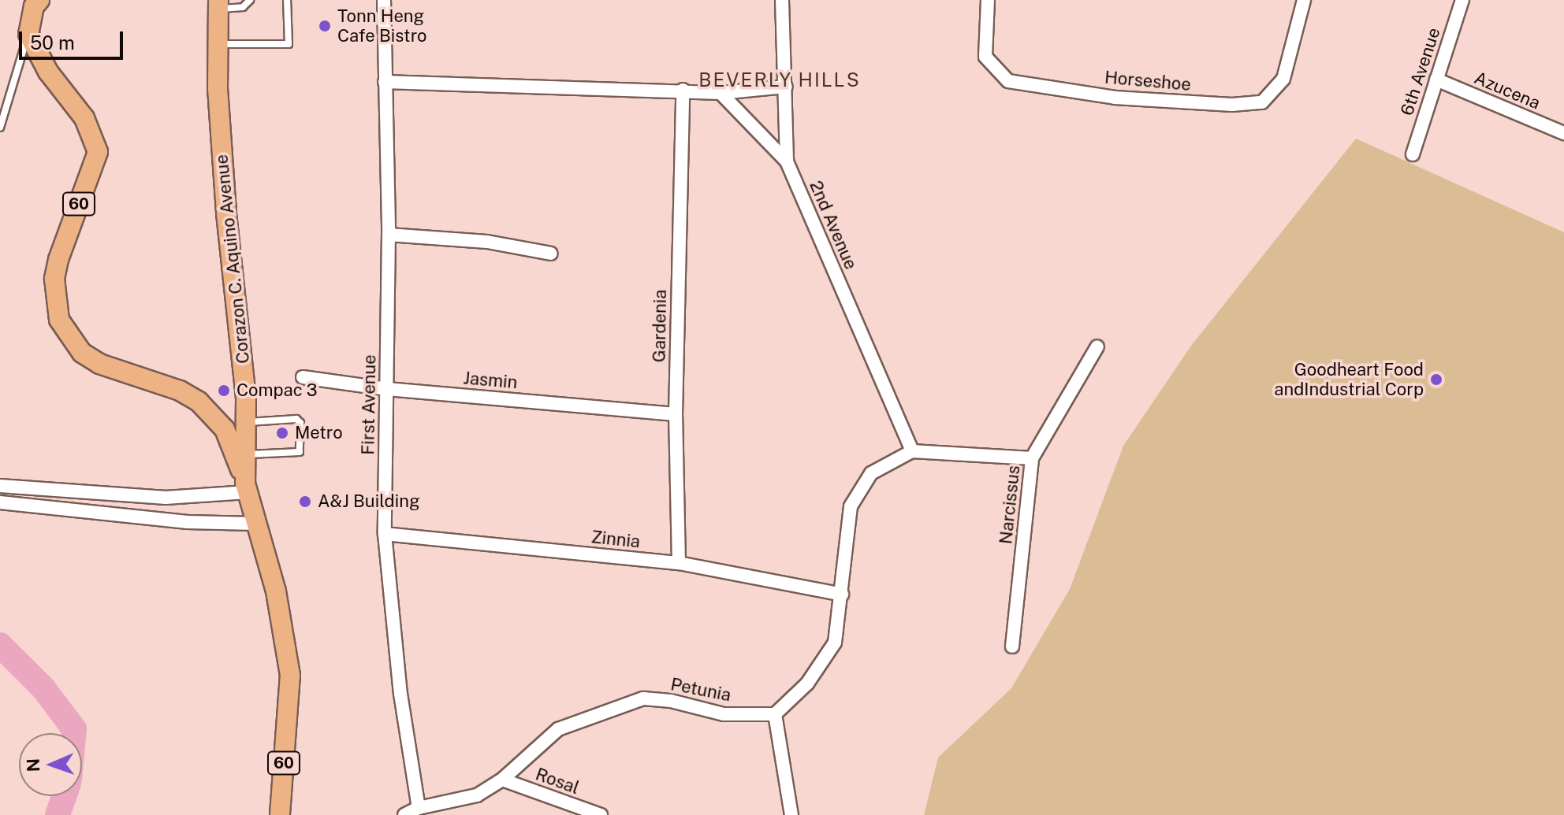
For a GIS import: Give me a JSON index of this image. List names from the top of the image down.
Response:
{
  "streets": {
    "main road": ["60", "Corazon C. Aquino Avenue"],
    "street": [
      "6th Avenue",
      "Horseshoe",
      "Azucena",
      "2nd Avenue",
      "Gardenia",
      "Jasmin",
      "First Avenue",
      "Narcissus",
      "Zinnia",
      "Petunia",
      "Rosal"
    ]
  },
  "crossings": [
    ["6th Avenue", "Azucena"],
    ["60", "Corazon C. Aquino Avenue"],
    ["Gardenia", "Jasmin"],
    ["Gardenia", "Zinnia"],
    ["Jasmin", "First Avenue"],
    ["First Avenue", "Zinnia"],
    ["First Avenue", "Petunia"],
    ["Petunia", "Rosal"]
  ],
  "districts": ["BEVERLY HILLS"],
  "places": [
    "Tonn Heng Cafe Bistro",
    "Goodheart Food andIndustrial Corp",
    "Compac 3",
    "Metro",
    "A&J Building"
  ],
  "scale_bar": "50 m",
  "north": "left"
}
